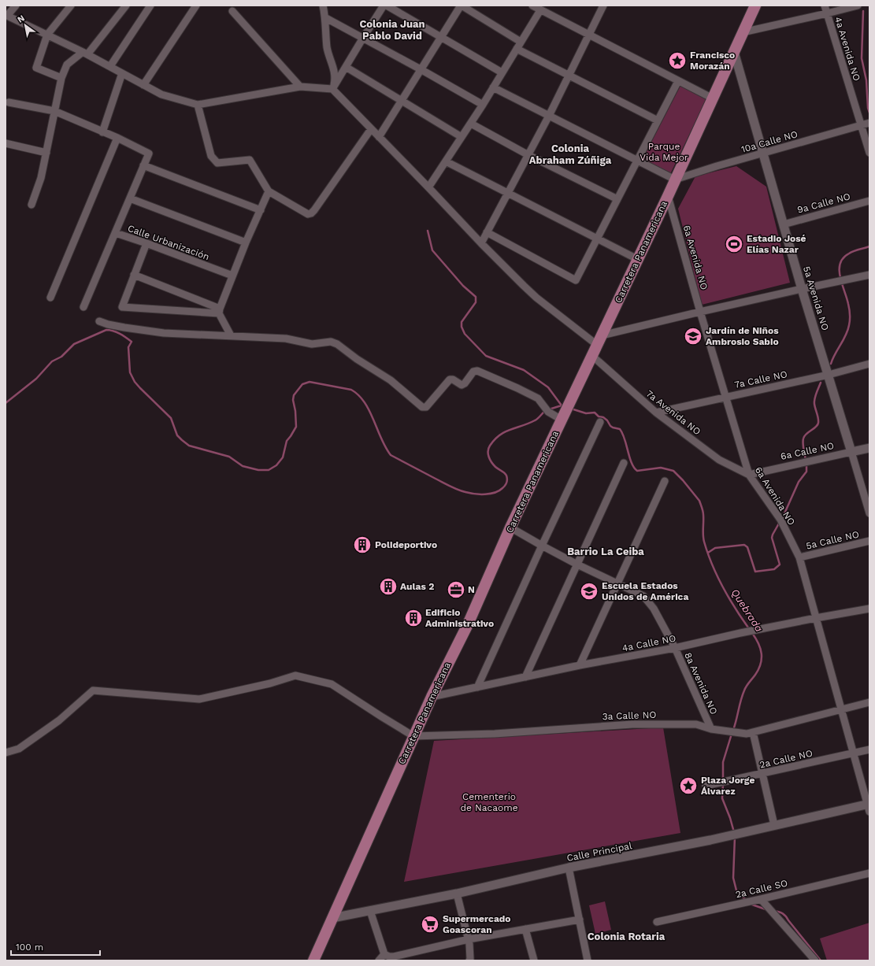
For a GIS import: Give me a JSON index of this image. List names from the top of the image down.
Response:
{
  "streets": {
    "highway": ["Carretera Panamericana"],
    "street": [
      "4a Avenida NO",
      "10a Calle NO",
      "9a Calle NO",
      "Calle Urbanización",
      "6a Avenida NO",
      "5a Avenida NO",
      "7a Calle NO",
      "7a Avenida NO",
      "6a Calle NO",
      "5a Calle NO",
      "4a Calle NO",
      "8a Avenida NO",
      "3a Calle NO",
      "2a Calle NO",
      "Calle Principal",
      "2a Calle SO"
    ]
  },
  "crossings": [
    ["4a Avenida NO", "10a Calle NO"],
    ["10a Calle NO", "Carretera Panamericana"],
    ["10a Calle NO", "5a Avenida NO"],
    ["9a Calle NO", "5a Avenida NO"],
    ["Carretera Panamericana", "6a Avenida NO"],
    ["Carretera Panamericana", "5a Avenida NO"],
    ["Carretera Panamericana", "7a Avenida NO"],
    ["Carretera Panamericana", "4a Calle NO"],
    ["Carretera Panamericana", "8a Avenida NO"],
    ["Carretera Panamericana", "3a Calle NO"],
    ["Carretera Panamericana", "Calle Principal"],
    ["6a Avenida NO", "7a Calle NO"],
    ["6a Avenida NO", "7a Avenida NO"],
    ["6a Avenida NO", "6a Calle NO"],
    ["6a Avenida NO", "5a Calle NO"],
    ["6a Avenida NO", "4a Calle NO"],
    ["6a Avenida NO", "3a Calle NO"],
    ["6a Avenida NO", "2a Calle NO"],
    ["6a Avenida NO", "Calle Principal"],
    ["5a Avenida NO", "7a Calle NO"],
    ["5a Avenida NO", "6a Calle NO"],
    ["7a Calle NO", "7a Avenida NO"],
    ["7a Avenida NO", "6a Calle NO"],
    ["4a Calle NO", "8a Avenida NO"],
    ["8a Avenida NO", "3a Calle NO"]
  ],
  "districts": [
    "Colonia Juan Pablo David",
    "Colonia Abraham Zúñiga",
    "Barrio La Ceiba",
    "Colonia Rotaria"
  ],
  "water": ["Quebrada"],
  "parks": ["Parque Vida Mejor", "Cementerio de Nacaome"],
  "places": {
    "place": ["Francisco Morazán", "Plaza Jorge Álvarez"],
    "sports": ["Estadio José Elías Nazar"],
    "school or university": ["Jardín de Niños Ambrosio Sabio", "Escuela Estados Unidos de América"],
    "building": ["Polideportivo", "Aulas 2", "Edificio Administrativo"],
    "office": ["N"],
    "supermarket": ["Supermercado Goascoran"]
  },
  "scale_bar": "100 m",
  "north": "top left"
}
